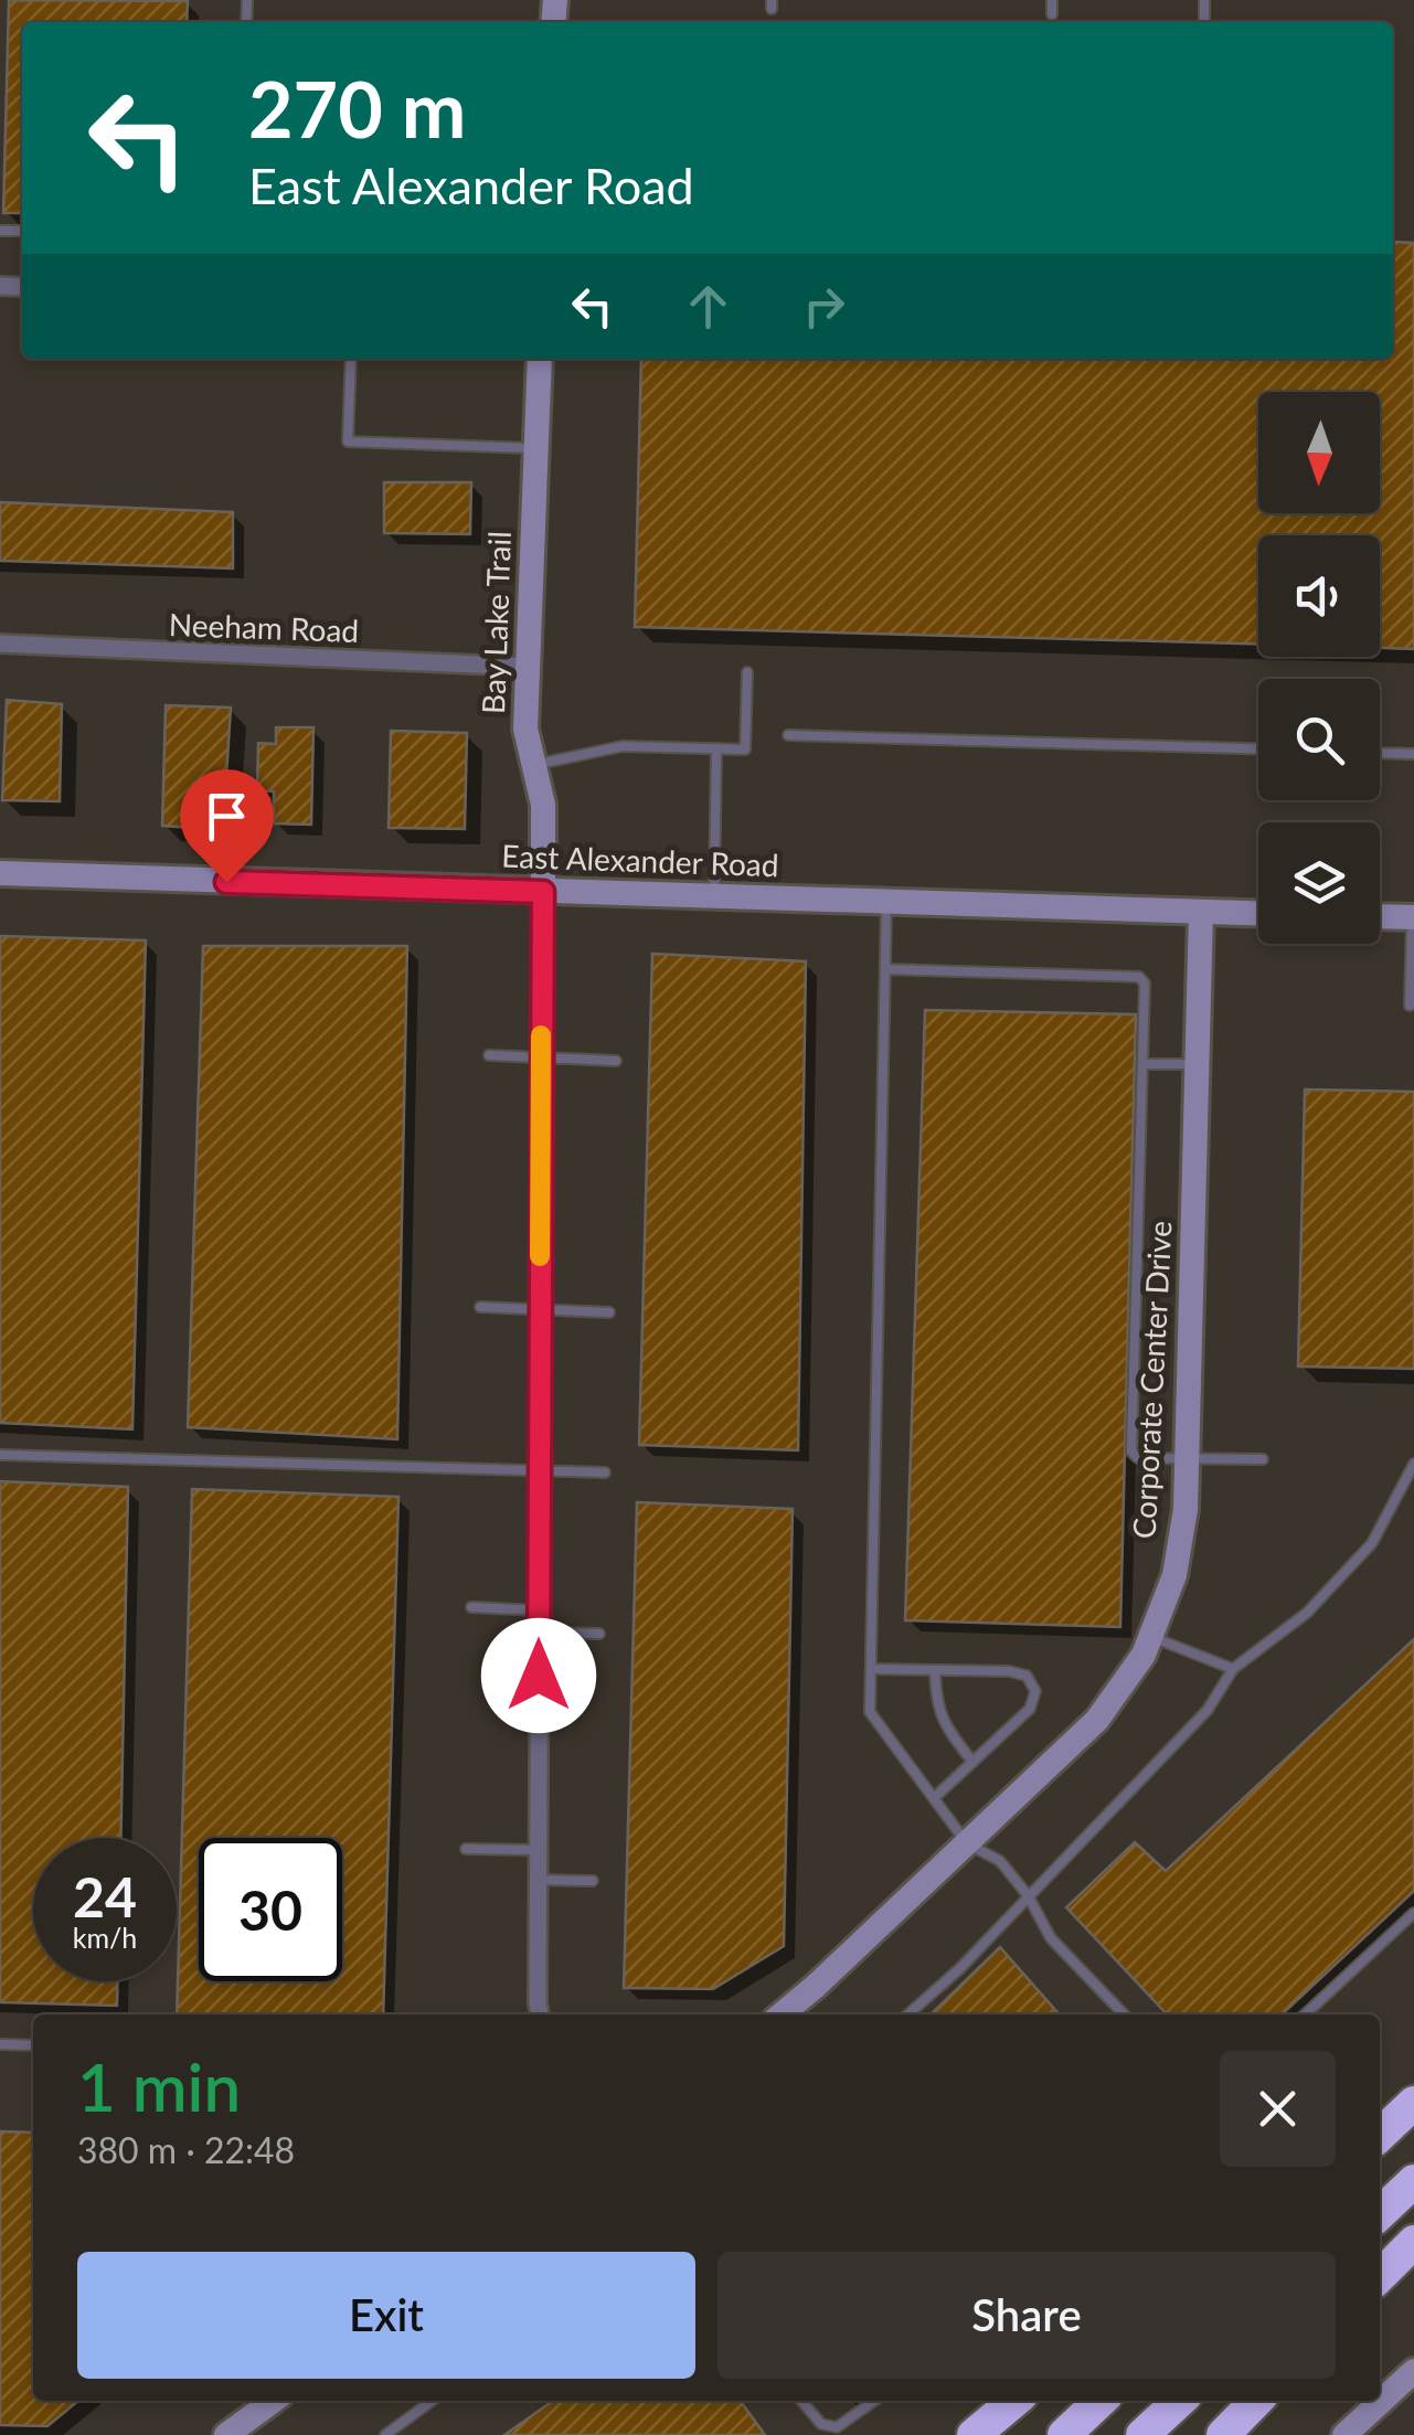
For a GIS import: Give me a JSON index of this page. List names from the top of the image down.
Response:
{
  "streets": {
    "street": [
      "Bay Lake Trail",
      "Neeham Road",
      "East Alexander Road",
      "Corporate Center Drive"
    ]
  },
  "crossings": [
    ["Bay Lake Trail", "Neeham Road"],
    ["Bay Lake Trail", "East Alexander Road"],
    ["East Alexander Road", "Corporate Center Drive"]
  ],
  "north": "bottom",
  "page": {
    "turn": ["270 m", "East Alexander Road"],
    "speed": "24 km/h",
    "limit": "30",
    "heading": ["1 min", "380 m · 22:48"],
    "buttons": ["Exit", "Share"]
  }
}
